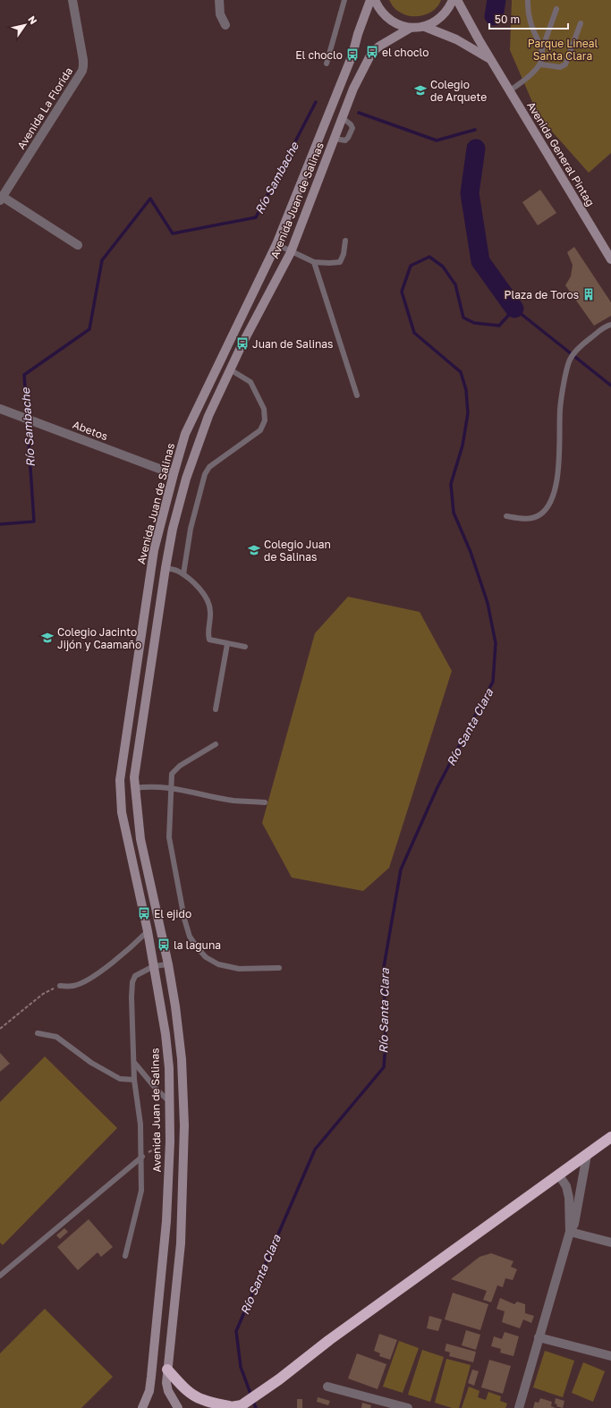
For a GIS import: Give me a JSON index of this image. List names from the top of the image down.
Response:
{
  "streets": {
    "main road": ["Avenida General Pintag", "Avenida Juan de Salinas"],
    "street": ["Avenida La Florida", "Abetos"]
  },
  "crossings": [
    ["Avenida Juan de Salinas", "Abetos"]
  ],
  "water": ["Río Sambache", "Río Santa Clara"],
  "parks": ["Parque Lineal Santa Clara"],
  "places": {
    "bus stop": [
      "el choclo",
      "El choclo",
      "Juan de Salinas",
      "El ejido",
      "la laguna"
    ],
    "school or university": ["Colegio de Arquete", "Colegio Juan de Salinas", "Colegio Jacinto Jijón y Caamaño"],
    "building": ["Plaza de Toros"]
  },
  "scale_bar": "50 m",
  "north": "top right"
}
